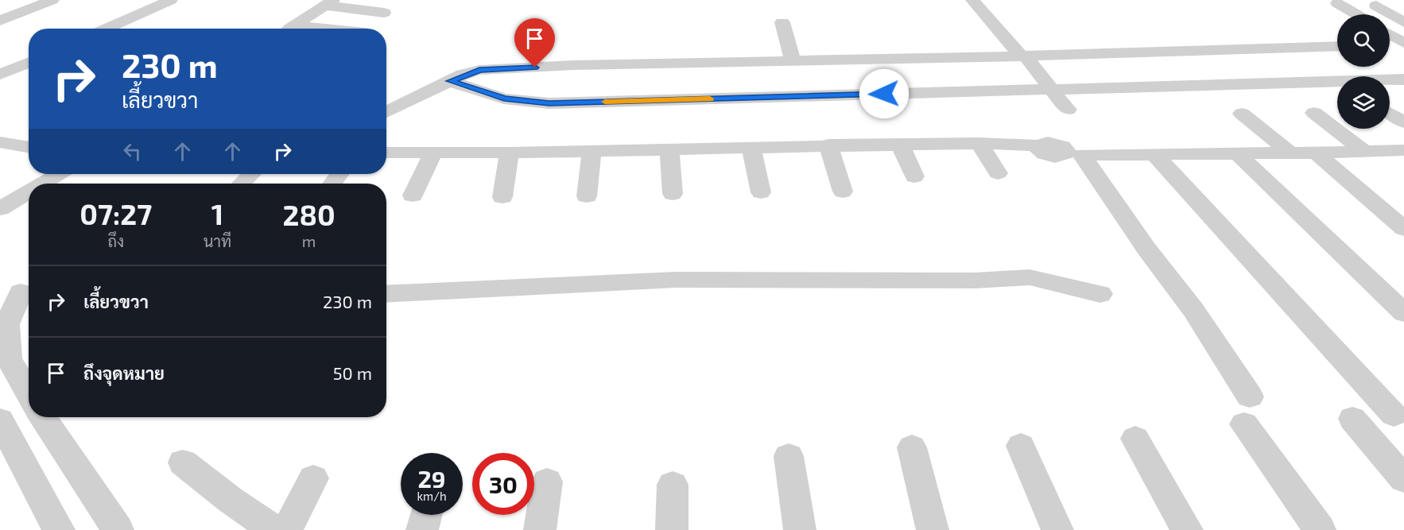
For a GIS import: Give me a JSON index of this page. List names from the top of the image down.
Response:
{
  "page": {
    "turn": ["230 m", "เลี้ยวขวา"],
    "eta": [
      "07:27",
      "ถึง",
      "1",
      "นาที",
      "280",
      "m"
    ],
    "list": [
      {
        "name": "เลี้ยวขวา",
        "value": "230 m"
      },
      {
        "name": "ถึงจุดหมาย",
        "value": "50 m"
      }
    ],
    "speed": "29 km/h",
    "limit": "30"
  }
}
